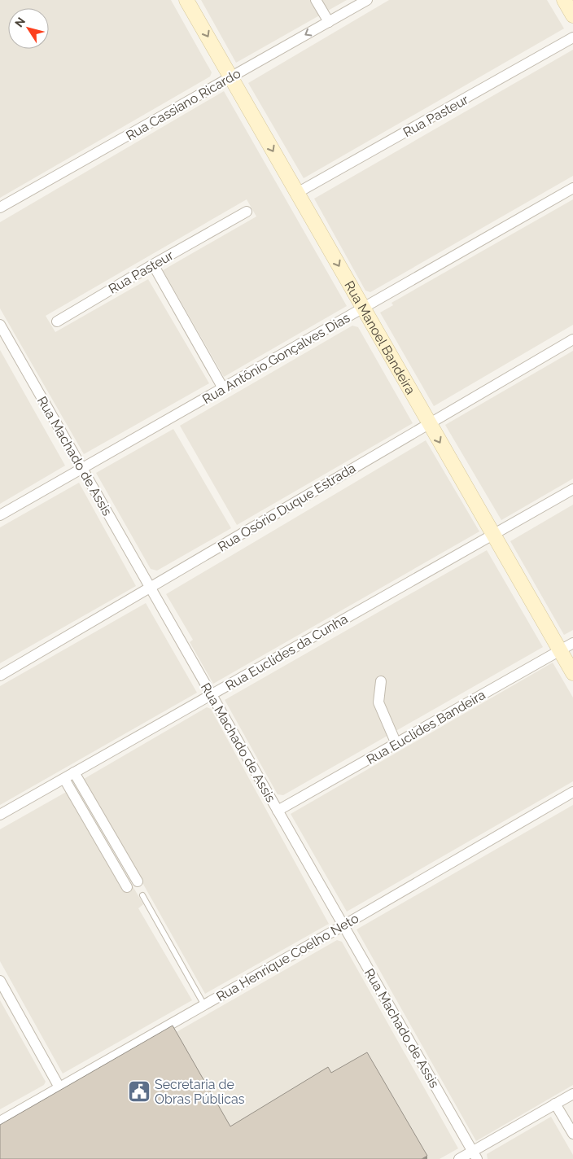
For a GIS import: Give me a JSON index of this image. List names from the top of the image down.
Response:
{
  "streets": {
    "street": [
      "Rua Cassiano Ricardo",
      "Rua Pasteur",
      "Rua Manoel Bandeira",
      "Rua Antônio Gonçalves Dias",
      "Rua Machado de Assis",
      "Rua Osório Duque Estrada",
      "Rua Euclides da Cunha",
      "Rua Euclides Bandeira",
      "Rua Henrique Coelho Neto"
    ]
  },
  "crossings": [
    ["Rua Cassiano Ricardo", "Rua Manoel Bandeira"],
    ["Rua Pasteur", "Rua Manoel Bandeira"],
    ["Rua Manoel Bandeira", "Rua Antônio Gonçalves Dias"],
    ["Rua Manoel Bandeira", "Rua Osório Duque Estrada"],
    ["Rua Manoel Bandeira", "Rua Euclides da Cunha"],
    ["Rua Manoel Bandeira", "Rua Euclides Bandeira"],
    ["Rua Antônio Gonçalves Dias", "Rua Machado de Assis"],
    ["Rua Machado de Assis", "Rua Osório Duque Estrada"],
    ["Rua Machado de Assis", "Rua Euclides da Cunha"],
    ["Rua Machado de Assis", "Rua Euclides Bandeira"],
    ["Rua Machado de Assis", "Rua Henrique Coelho Neto"]
  ],
  "one_way": ["Rua Manoel Bandeira"],
  "places": {
    "public building": ["Secretaria de Obras Públicas"]
  },
  "north": "top left"
}
